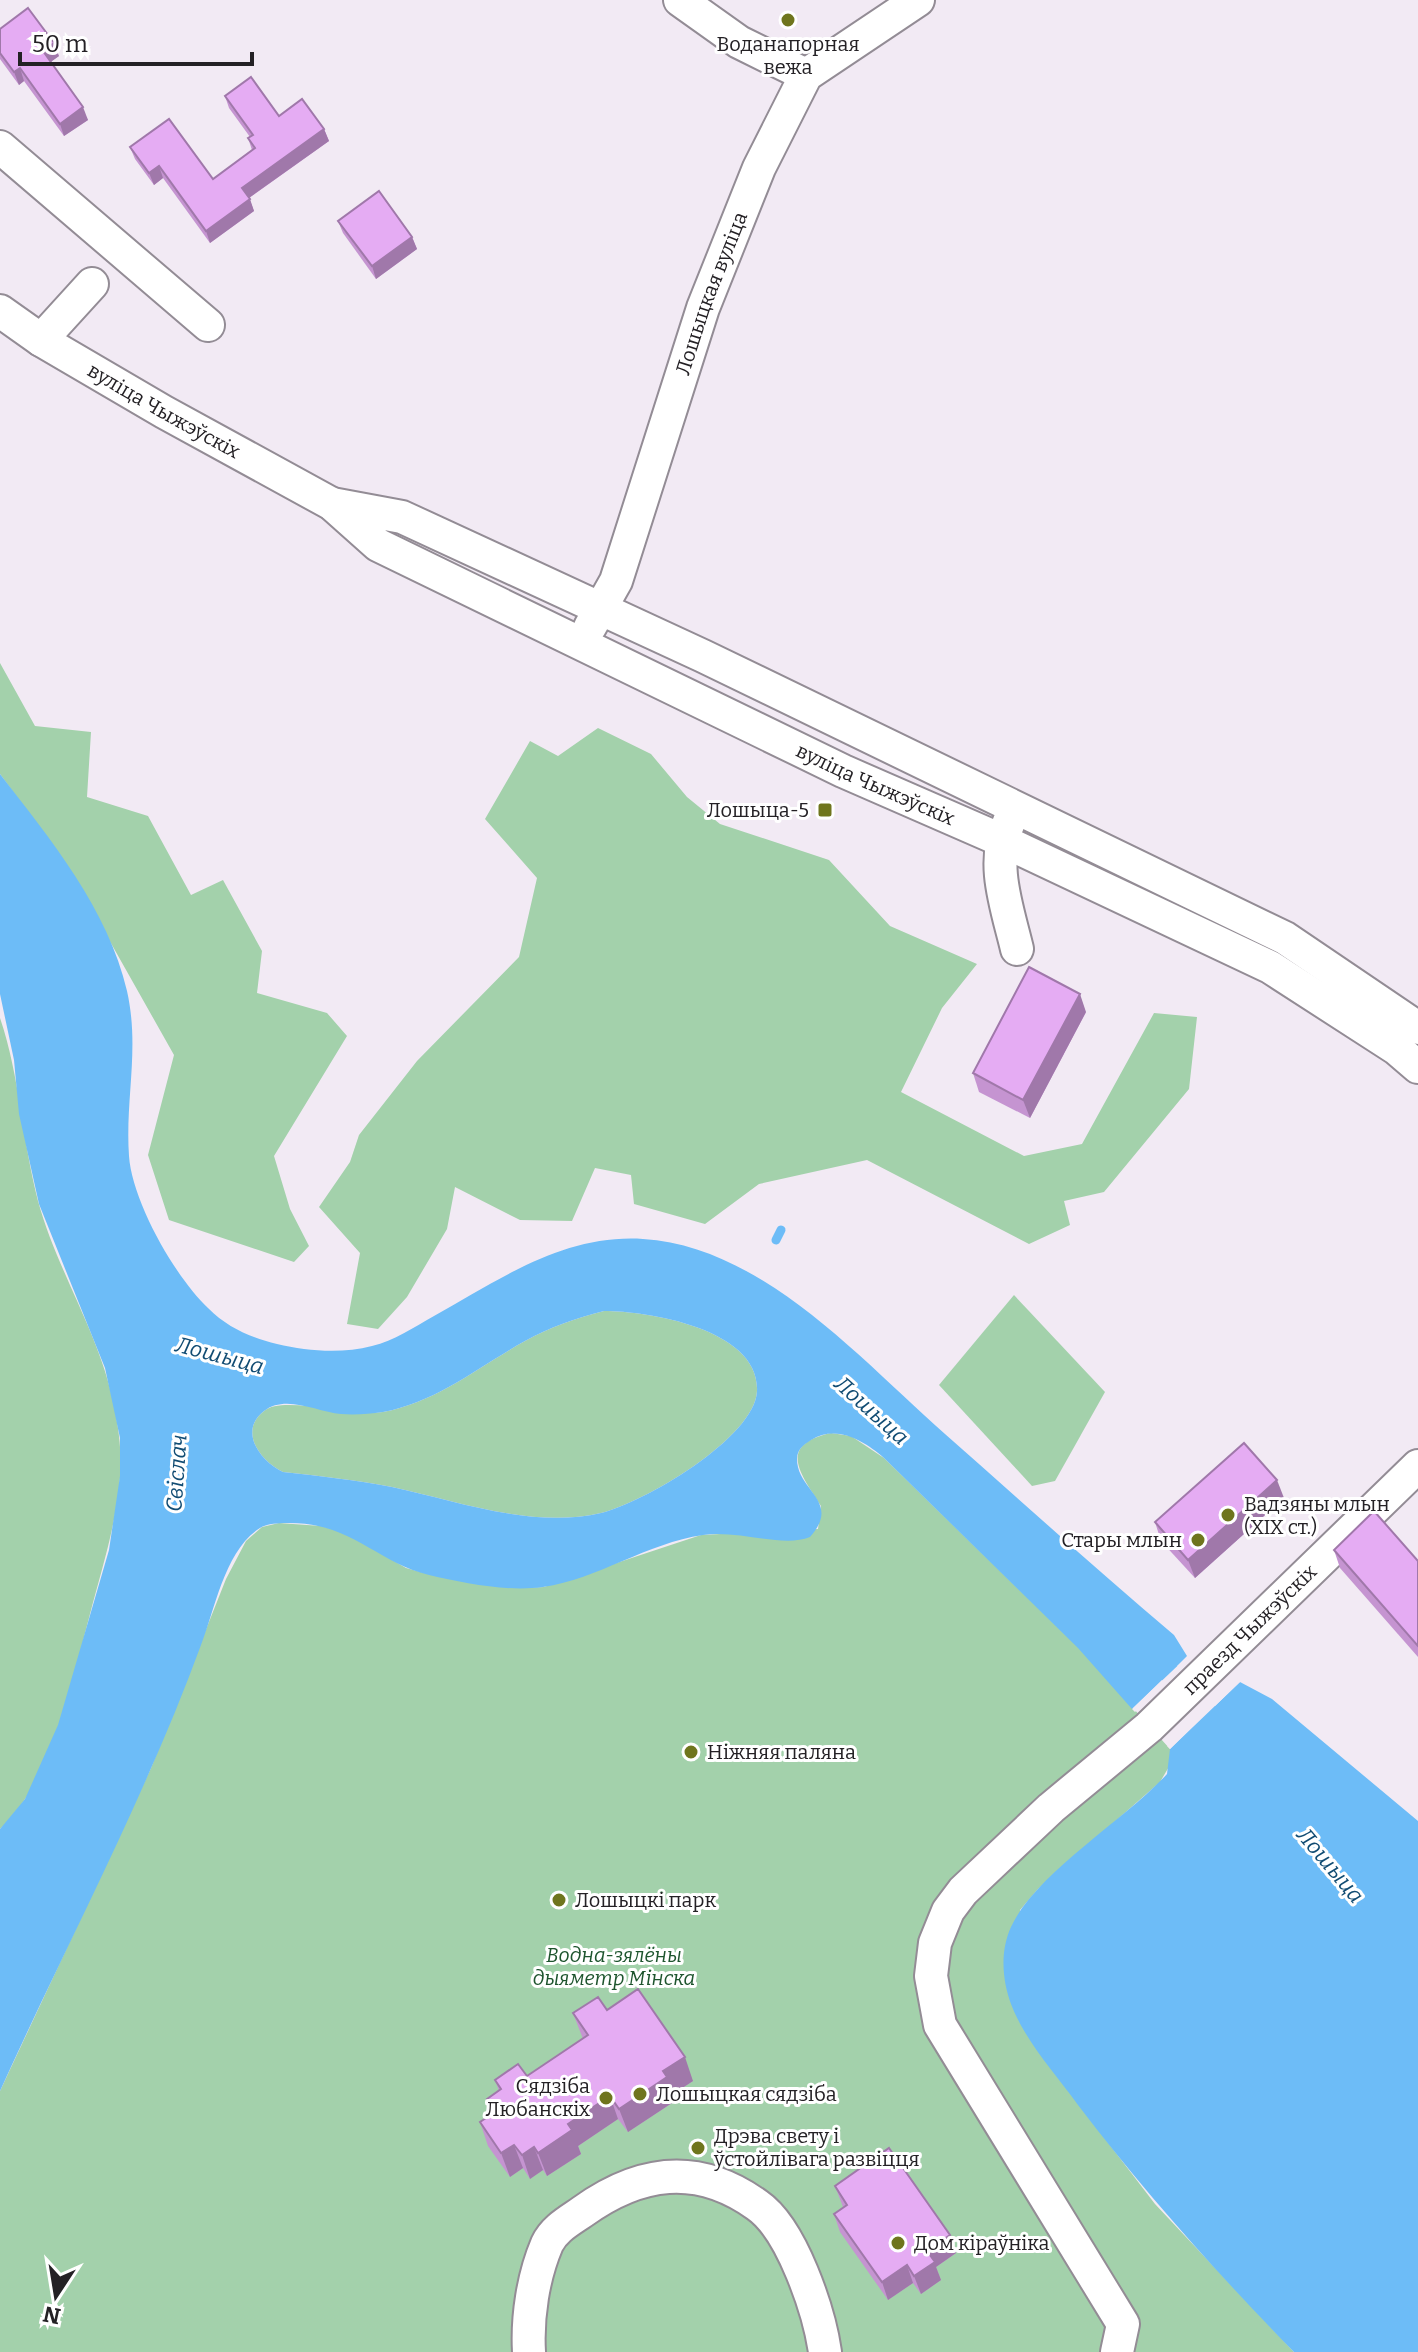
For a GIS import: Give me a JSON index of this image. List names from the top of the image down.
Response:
{
  "streets": {
    "street": ["Лошыцкая вуліца", "вуліца Чыжэўскіх", "праезд Чыжэўскіх"]
  },
  "crossings": [
    ["Лошыцкая вуліца", "вуліца Чыжэўскіх"]
  ],
  "water": ["Лошыца", "Свіслач"],
  "parks": ["Водна-зялёны дыяметр Мінска"],
  "places": {
    "other": [
      "Воданапорная вежа",
      "Вадзяны млын (XIX ст.)",
      "Стары млын",
      "Ніжняя паляна",
      "Лошыцкі парк",
      "Лошыцкая сядзіба",
      "Сядзіба Любанскіх",
      "Дрэва свету і ўстойлівага развіцця",
      "Дом кіраўніка"
    ],
    "transit": ["Лошыца-5"]
  },
  "scale_bar": "50 m",
  "north": "bottom"
}
